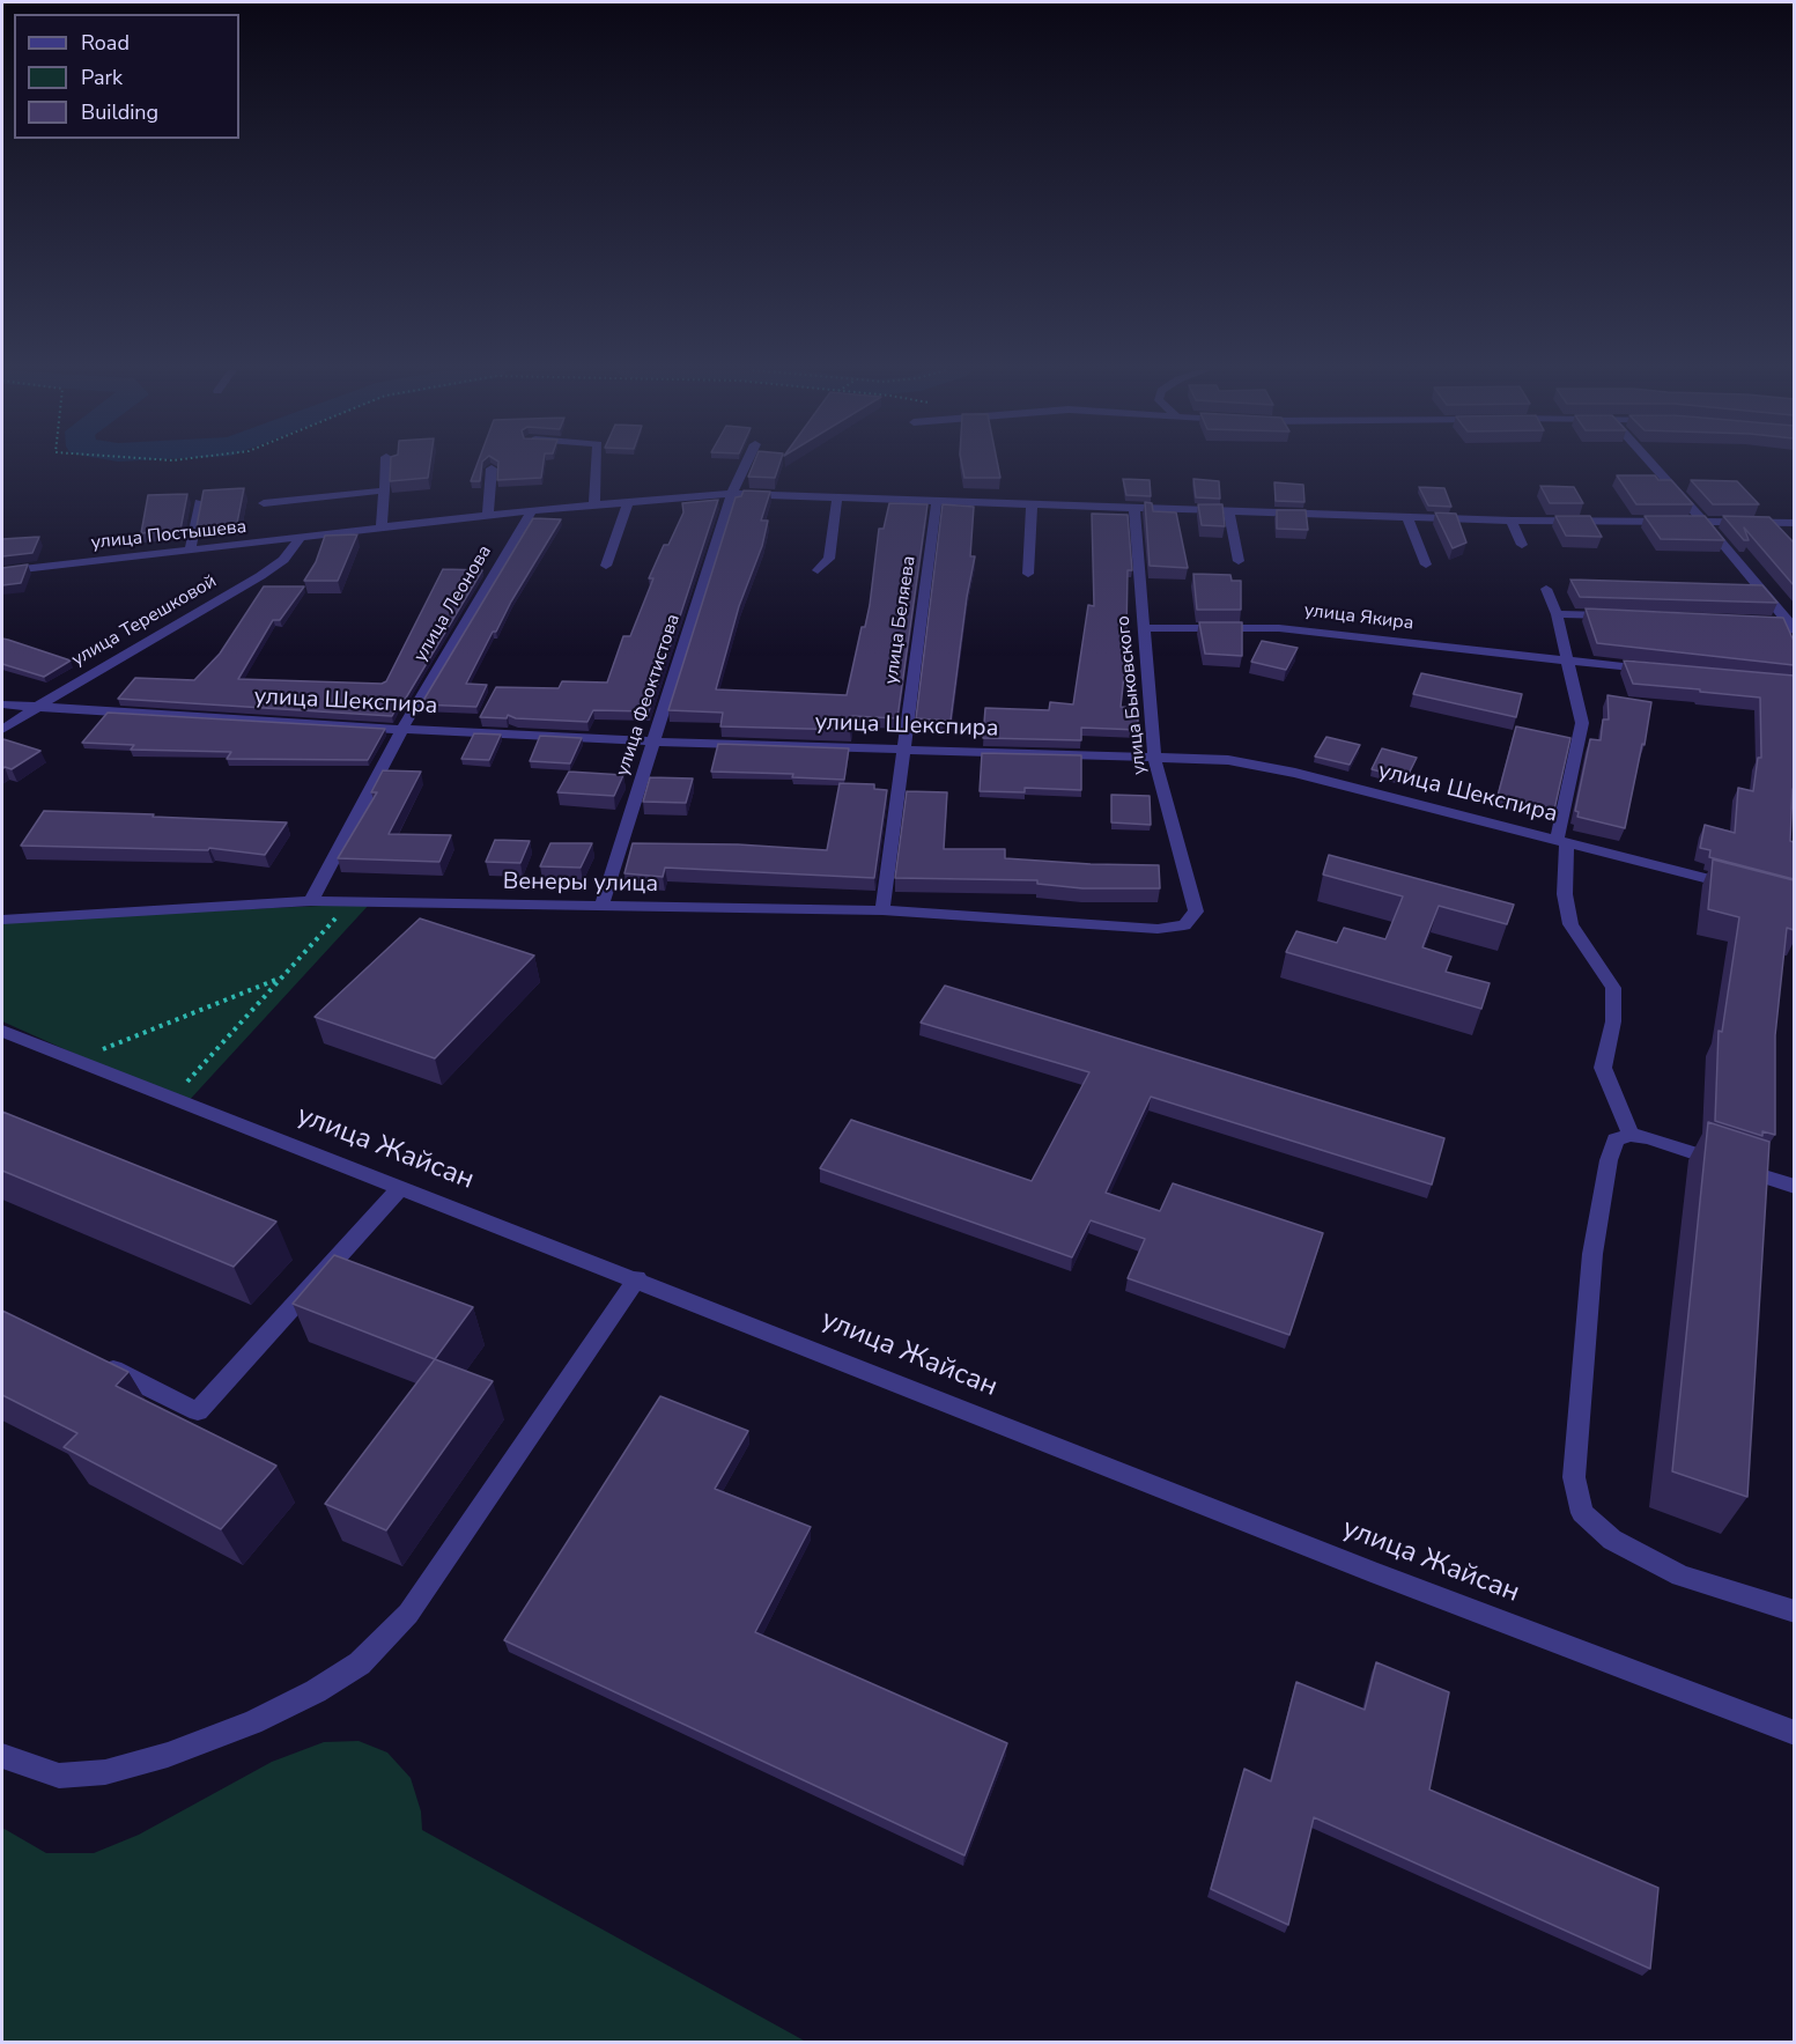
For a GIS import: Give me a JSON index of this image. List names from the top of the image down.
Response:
{
  "streets": {
    "street": [
      "улица Постышева",
      "улица Леонова",
      "улица Якира",
      "улица Беляева",
      "улица Терешковой",
      "улица Феоктистова",
      "улица Быковского",
      "улица Шекспира",
      "Венеры улица",
      "улица Жайсан"
    ]
  },
  "crossings": [
    ["улица Постышева", "улица Леонова"],
    ["улица Постышева", "улица Беляева"],
    ["улица Постышева", "улица Терешковой"],
    ["улица Постышева", "улица Феоктистова"],
    ["улица Постышева", "улица Быковского"],
    ["улица Леонова", "улица Шекспира"],
    ["улица Леонова", "Венеры улица"],
    ["улица Якира", "улица Быковского"],
    ["улица Беляева", "улица Шекспира"],
    ["улица Беляева", "Венеры улица"],
    ["улица Терешковой", "улица Шекспира"],
    ["улица Феоктистова", "улица Шекспира"],
    ["улица Феоктистова", "Венеры улица"],
    ["улица Быковского", "улица Шекспира"],
    ["улица Быковского", "Венеры улица"]
  ],
  "legend": ["Road", "Park", "Building"]
}
